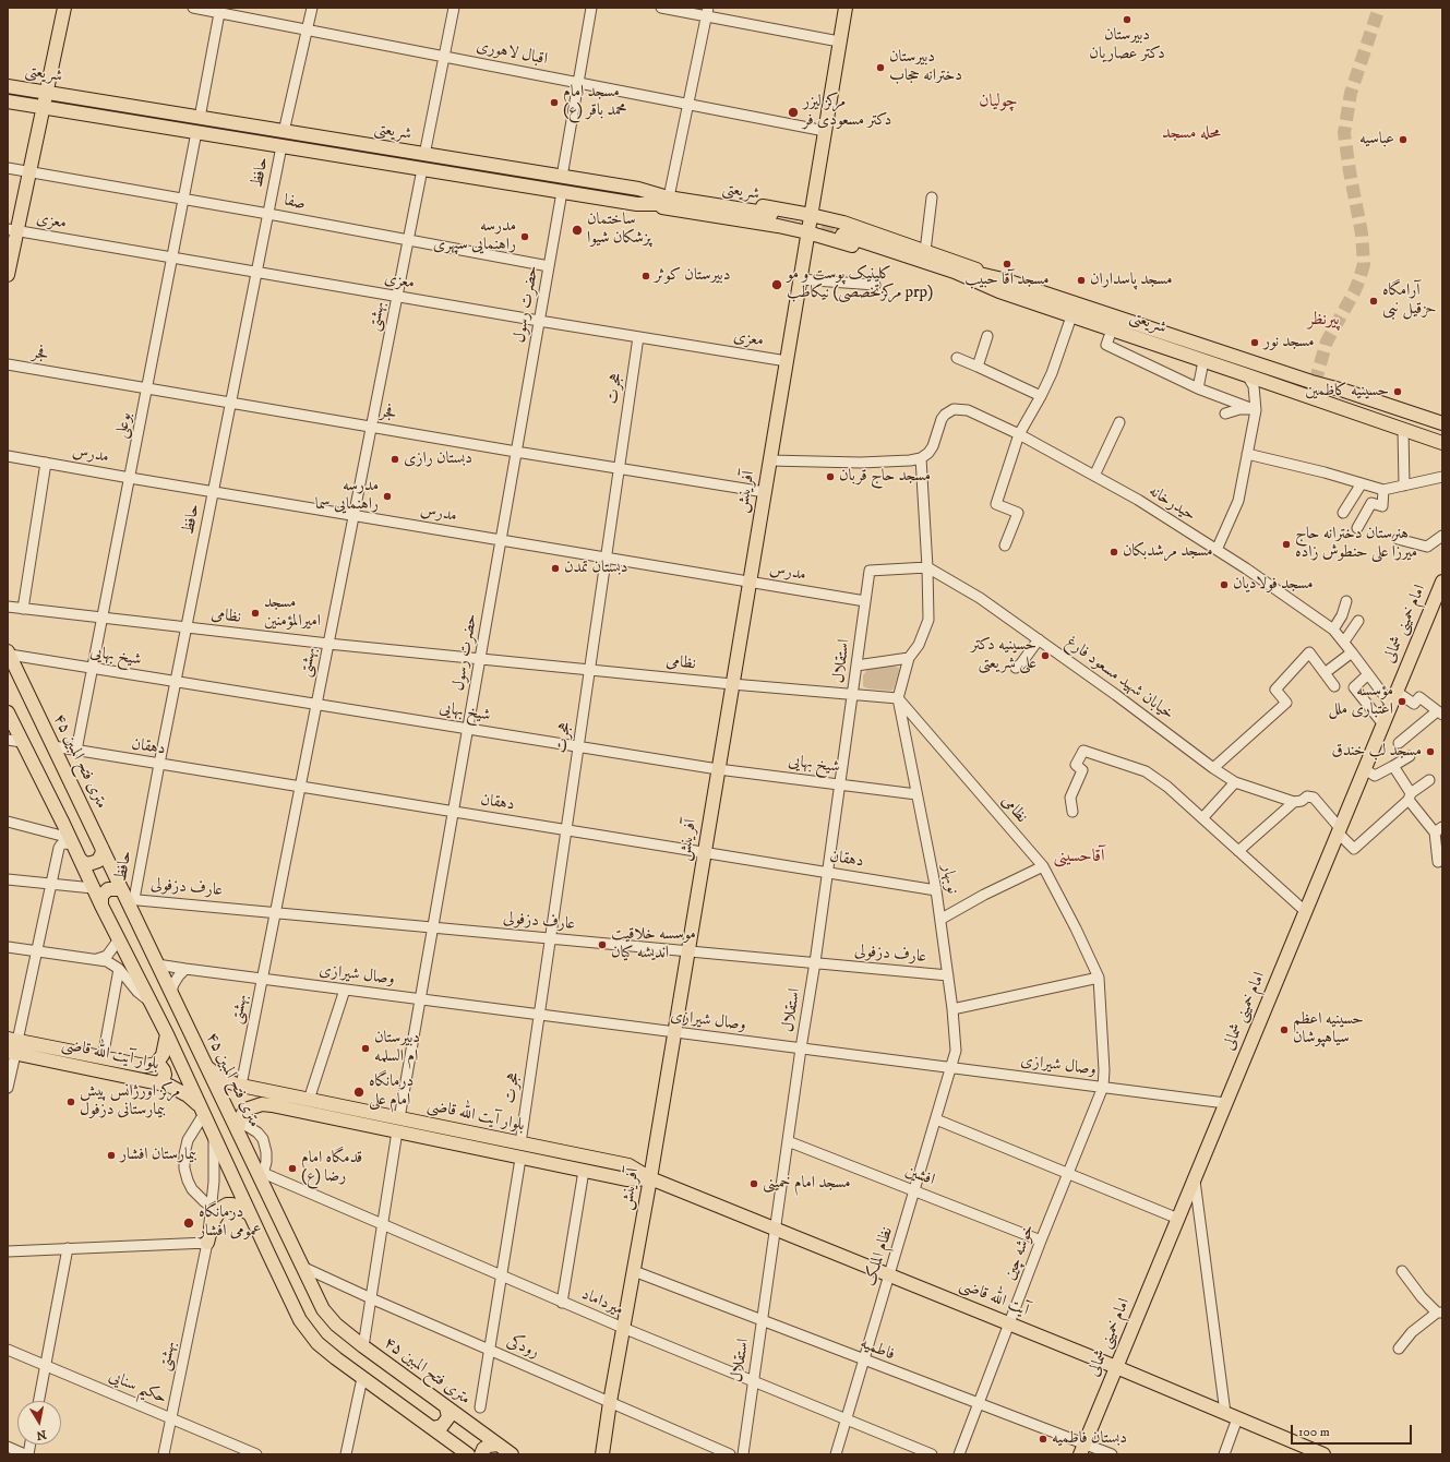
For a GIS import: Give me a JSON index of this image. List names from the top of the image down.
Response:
{
  "streets": {
    "main road": [
      "شریعتی",
      "آفرینش",
      "امام خمینی شمالی",
      "۴۵ متری فتح المبین",
      "بلوار آیت‌ الله قاضی",
      "بلوار آیت الله قاضی",
      "آیت الله قاضی"
    ],
    "street": [
      "اقبال لاهوری",
      "حافظ",
      "صفا",
      "معزی",
      "حضرت رسول",
      "بهشتی",
      "فجر",
      "هجرت",
      "بوعلی",
      "مدرس",
      "حیدرخانه",
      "نظامی",
      "شیخ بهایی",
      "استقلال",
      "خیابان شهید مسعود فارغ",
      "دهقان",
      "نوبهار",
      "عارف دزفولی",
      "وصال شیرازی",
      "افشین",
      "خوشه چین",
      "نظام الملک",
      "میرداماد",
      "رودکی",
      "فاطمیه",
      "حکیم سنایی"
    ]
  },
  "crossings": [
    ["اقبال لاهوری", "آفرینش"],
    ["شریعتی", "حافظ"],
    ["شریعتی", "حضرت رسول"],
    ["شریعتی", "بهشتی"],
    ["شریعتی", "بوعلی"],
    ["حافظ", "صفا"],
    ["حافظ", "معزی"],
    ["حافظ", "فجر"],
    ["حافظ", "مدرس"],
    ["حافظ", "نظامی"],
    ["حافظ", "شیخ بهایی"],
    ["حافظ", "دهقان"],
    ["حافظ", "۴۵ متری فتح المبین"],
    ["حافظ", "عارف دزفولی"],
    ["صفا", "حضرت رسول"],
    ["صفا", "بهشتی"],
    ["صفا", "بوعلی"],
    ["معزی", "حضرت رسول"],
    ["معزی", "بهشتی"],
    ["معزی", "هجرت"],
    ["معزی", "بوعلی"],
    ["معزی", "آفرینش"],
    ["حضرت رسول", "فجر"],
    ["حضرت رسول", "مدرس"],
    ["حضرت رسول", "نظامی"],
    ["حضرت رسول", "شیخ بهایی"],
    ["حضرت رسول", "دهقان"],
    ["حضرت رسول", "عارف دزفولی"],
    ["حضرت رسول", "وصال شیرازی"],
    ["حضرت رسول", "بلوار آیت الله قاضی"],
    ["بهشتی", "فجر"],
    ["بهشتی", "مدرس"],
    ["بهشتی", "نظامی"],
    ["بهشتی", "شیخ بهایی"],
    ["بهشتی", "دهقان"],
    ["بهشتی", "عارف دزفولی"],
    ["بهشتی", "وصال شیرازی"],
    ["بهشتی", "بلوار آیت الله قاضی"],
    ["بهشتی", "حکیم سنایی"],
    ["فجر", "هجرت"],
    ["فجر", "بوعلی"],
    ["فجر", "آفرینش"],
    ["هجرت", "مدرس"],
    ["هجرت", "نظامی"],
    ["هجرت", "شیخ بهایی"],
    ["هجرت", "دهقان"],
    ["هجرت", "عارف دزفولی"],
    ["هجرت", "وصال شیرازی"],
    ["هجرت", "بلوار آیت الله قاضی"],
    ["بوعلی", "مدرس"],
    ["بوعلی", "نظامی"],
    ["بوعلی", "شیخ بهایی"],
    ["بوعلی", "دهقان"],
    ["مدرس", "آفرینش"],
    ["مدرس", "استقلال"],
    ["آفرینش", "نظامی"],
    ["آفرینش", "شیخ بهایی"],
    ["آفرینش", "دهقان"],
    ["آفرینش", "عارف دزفولی"],
    ["آفرینش", "وصال شیرازی"],
    ["آفرینش", "بلوار آیت الله قاضی"],
    ["آفرینش", "آیت الله قاضی"],
    ["آفرینش", "میرداماد"],
    ["آفرینش", "رودکی"],
    ["آفرینش", "فاطمیه"],
    ["حیدرخانه", "امام خمینی شمالی"],
    ["نظامی", "استقلال"],
    ["نظامی", "نوبهار"],
    ["نظامی", "وصال شیرازی"],
    ["نظامی", "خوشه چین"],
    ["امام خمینی شمالی", "خیابان شهید مسعود فارغ"],
    ["امام خمینی شمالی", "وصال شیرازی"],
    ["امام خمینی شمالی", "آیت الله قاضی"],
    ["امام خمینی شمالی", "فاطمیه"],
    ["شیخ بهایی", "استقلال"],
    ["شیخ بهایی", "۴۵ متری فتح المبین"],
    ["شیخ بهایی", "نوبهار"],
    ["استقلال", "خیابان شهید مسعود فارغ"],
    ["استقلال", "دهقان"],
    ["استقلال", "عارف دزفولی"],
    ["استقلال", "وصال شیرازی"],
    ["استقلال", "افشین"],
    ["استقلال", "آیت الله قاضی"],
    ["استقلال", "میرداماد"],
    ["استقلال", "فاطمیه"],
    ["دهقان", "۴۵ متری فتح المبین"],
    ["دهقان", "نوبهار"],
    ["۴۵ متری فتح المبین", "عارف دزفولی"],
    ["۴۵ متری فتح المبین", "وصال شیرازی"],
    ["۴۵ متری فتح المبین", "بلوار آیت الله قاضی"],
    ["۴۵ متری فتح المبین", "میرداماد"],
    ["۴۵ متری فتح المبین", "رودکی"],
    ["نوبهار", "عارف دزفولی"],
    ["نوبهار", "وصال شیرازی"],
    ["نوبهار", "نظام الملک"],
    ["وصال شیرازی", "خوشه چین"],
    ["وصال شیرازی", "نظام الملک"],
    ["بلوار آیت الله قاضی", "آیت الله قاضی"],
    ["افشین", "خوشه چین"],
    ["افشین", "نظام الملک"],
    ["خوشه چین", "آیت الله قاضی"],
    ["خوشه چین", "فاطمیه"],
    ["نظام الملک", "آیت الله قاضی"],
    ["نظام الملک", "میرداماد"],
    ["نظام الملک", "فاطمیه"]
  ],
  "districts": [
    "چولیان",
    "محله مسجد",
    "پیرنظر",
    "آقاحسینی"
  ],
  "places": [
    "دبیرستان دکتر عصاریان",
    "دبیرستان دخترانه حجاب",
    "مسجد امام محمد باقر (ع)",
    "مرکز لیزر دکتر مسعودی فر",
    "عباسیه",
    "ساختمان پزشکان شیوا",
    "مدرسه راهنمایی سپهری",
    "مسجد آقا حبیب",
    "دبیرستان کوثر",
    "مسجد پاسداران",
    "کلینیک پوست و مو نیکاطب (مرکزتخصصی prp)",
    "آرامگاه حزقیل نبی",
    "مسجد نور",
    "حسینیه کاظمین",
    "دبستان رازی",
    "مسجد حاج قربان",
    "مدرسه راهنمایی سما",
    "هنرستان دخترانه حاج میرزا علی حنطوش زاده",
    "مسجد مرشدبکان",
    "دبستان تمدن",
    "مسجد فولادیان",
    "مسجد امیرالمؤمنین",
    "حسینیه دکتر علی شریعتی",
    "مؤسسه اعتباری ملل",
    "مسجد لب خندق",
    "موسسه خلاقیت اندیشه کیان",
    "حسینیه اعظم سیاهپوشان",
    "دبیرستان ام السلمه",
    "درمانگاه امام علی",
    "مرکز اورژانس پیش بیمارستانی دزفول",
    "بیمارستان افشار",
    "قدمگاه امام رضا (ع)",
    "مسجد امام خمینی",
    "درمانگاه عمومی افشار",
    "دبستان فاطمیه"
  ],
  "scale_bar": "100 m",
  "north": "bottom"
}
